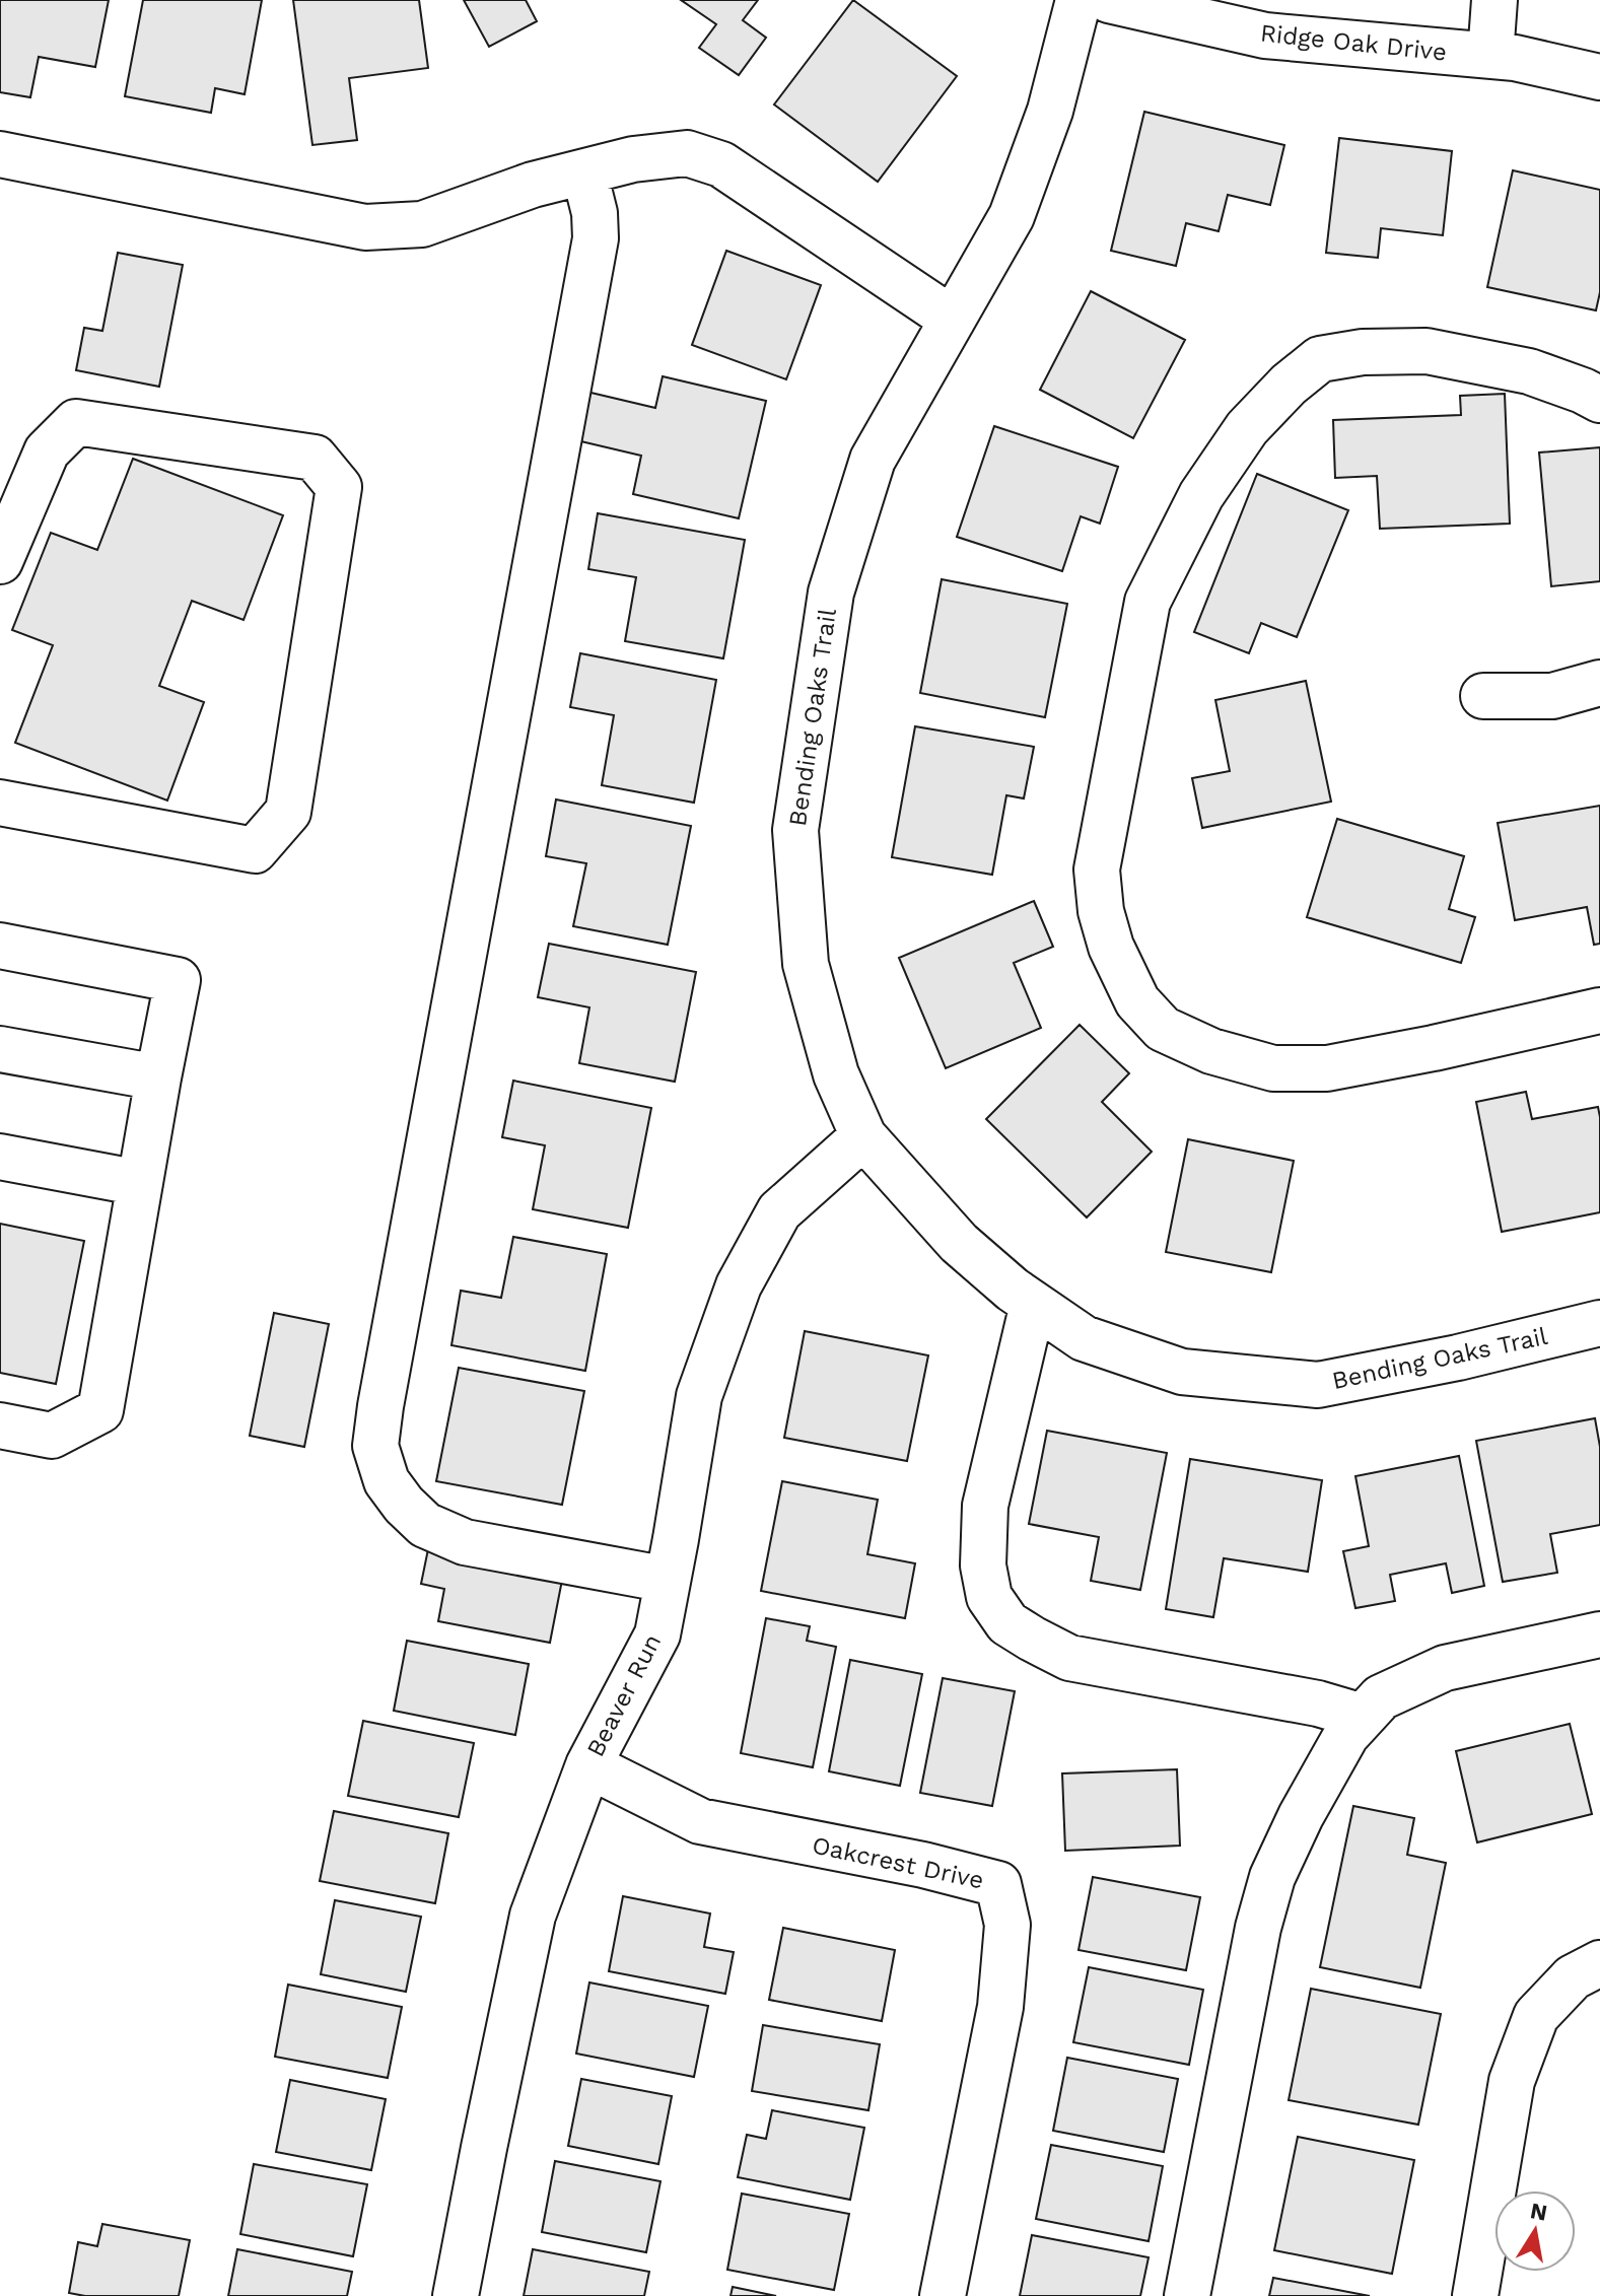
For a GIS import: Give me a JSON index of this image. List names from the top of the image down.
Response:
{
  "streets": {
    "street": [
      "Ridge Oak Drive",
      "Bending Oaks Trail",
      "Beaver Run",
      "Oakcrest Drive"
    ]
  },
  "crossings": [
    ["Bending Oaks Trail", "Beaver Run"],
    ["Beaver Run", "Oakcrest Drive"]
  ],
  "north": "top"
}
